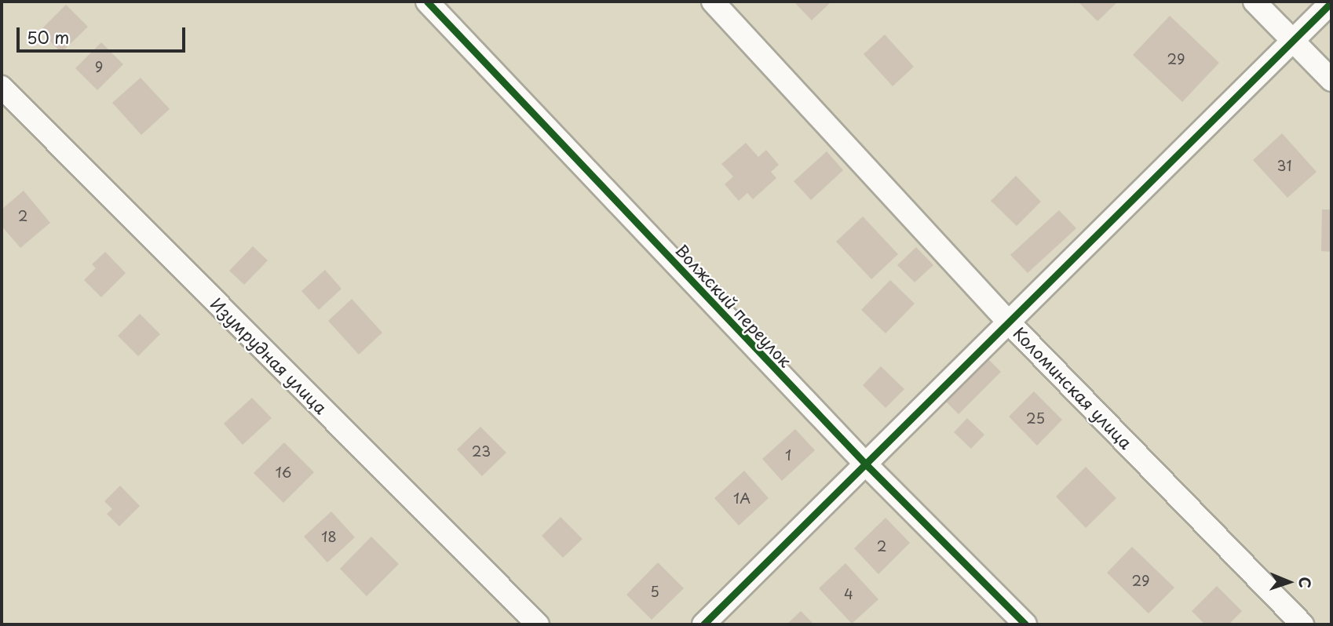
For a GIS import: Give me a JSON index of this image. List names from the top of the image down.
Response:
{
  "streets": {
    "street": ["Волжский переулок", "Изумрудная улица", "Коломинская улица"]
  },
  "house_numbers": [
    "29",
    "9",
    "31",
    "2",
    "25",
    "23",
    "1",
    "16",
    "1А",
    "18",
    "2",
    "29",
    "5",
    "4"
  ],
  "scale_bar": "50 m",
  "north": "right"
}
